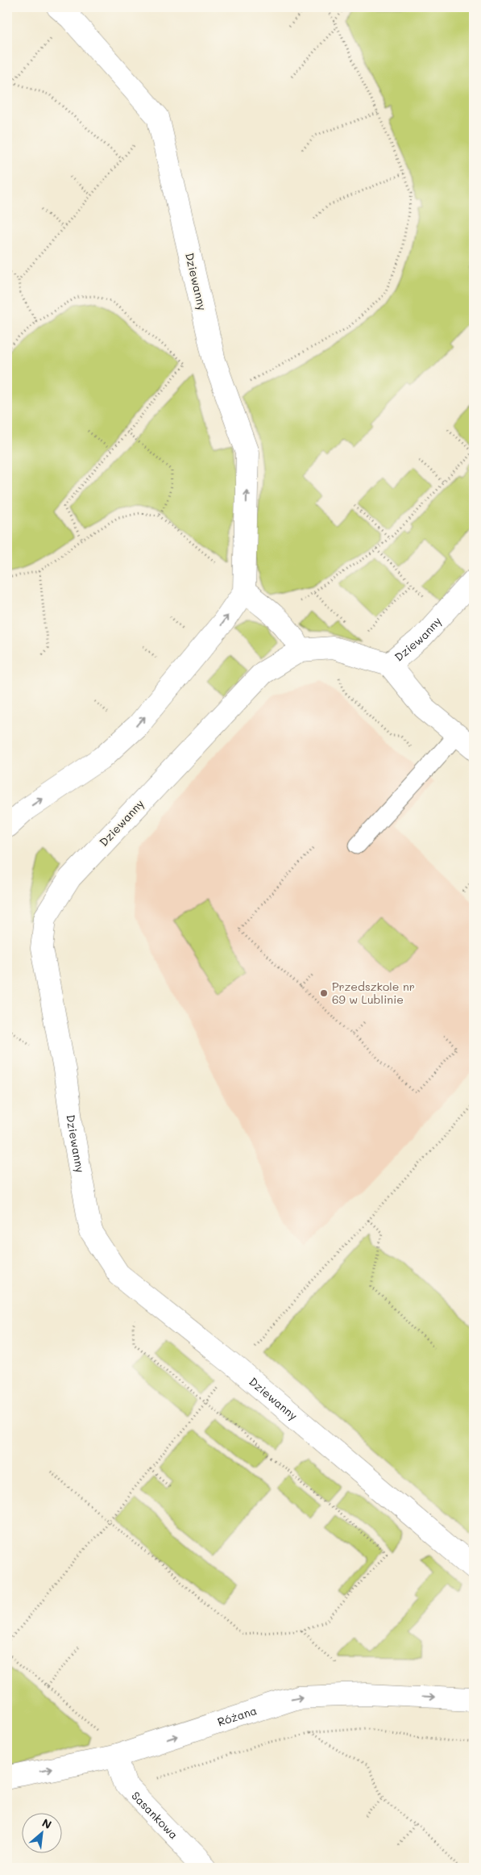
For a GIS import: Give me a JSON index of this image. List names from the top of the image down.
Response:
{
  "streets": {
    "street": ["Dziewanny", "Różana", "Sasankowa"]
  },
  "crossings": [
    ["Różana", "Sasankowa"]
  ],
  "one_way": ["Różana"],
  "places": ["Przedszkole nr 69 w Lublinie"],
  "north": "top right"
}
